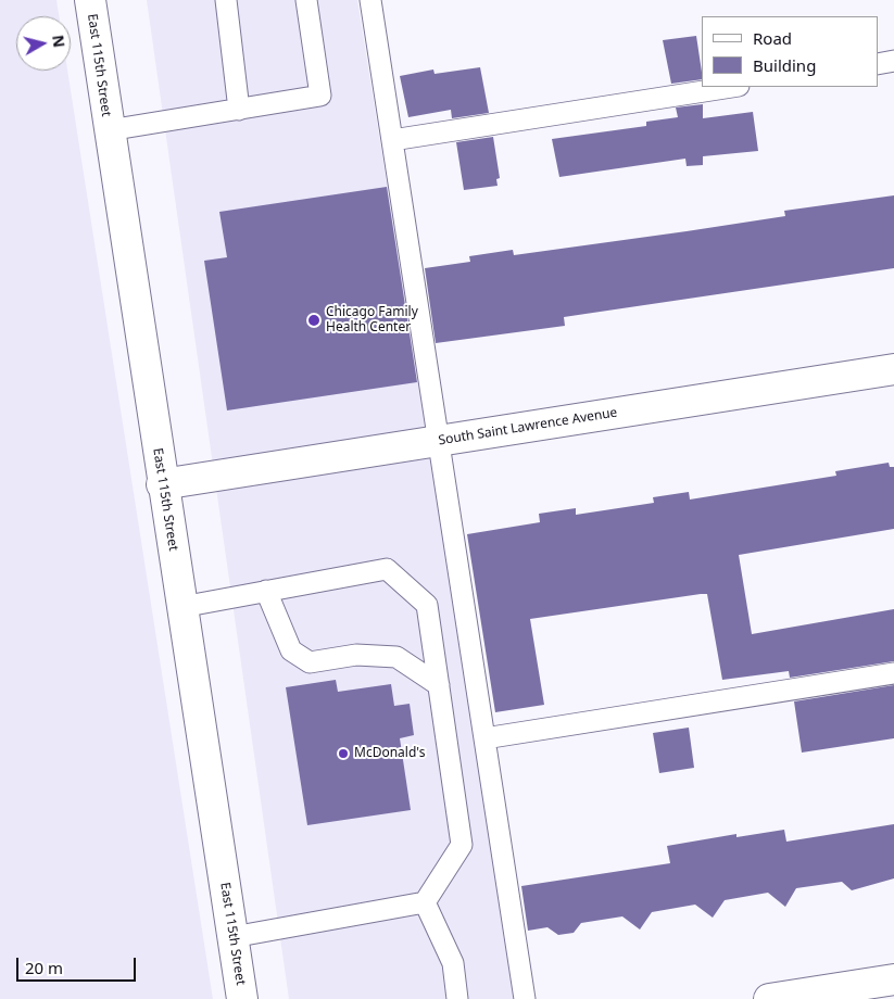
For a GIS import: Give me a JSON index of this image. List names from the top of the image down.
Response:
{
  "streets": {
    "street": ["East 115th Street", "South Saint Lawrence Avenue"]
  },
  "crossings": [
    ["East 115th Street", "South Saint Lawrence Avenue"]
  ],
  "places": ["Chicago Family Health Center", "McDonald's"],
  "legend": ["Road", "Building"],
  "scale_bar": "20 m",
  "north": "right"
}
